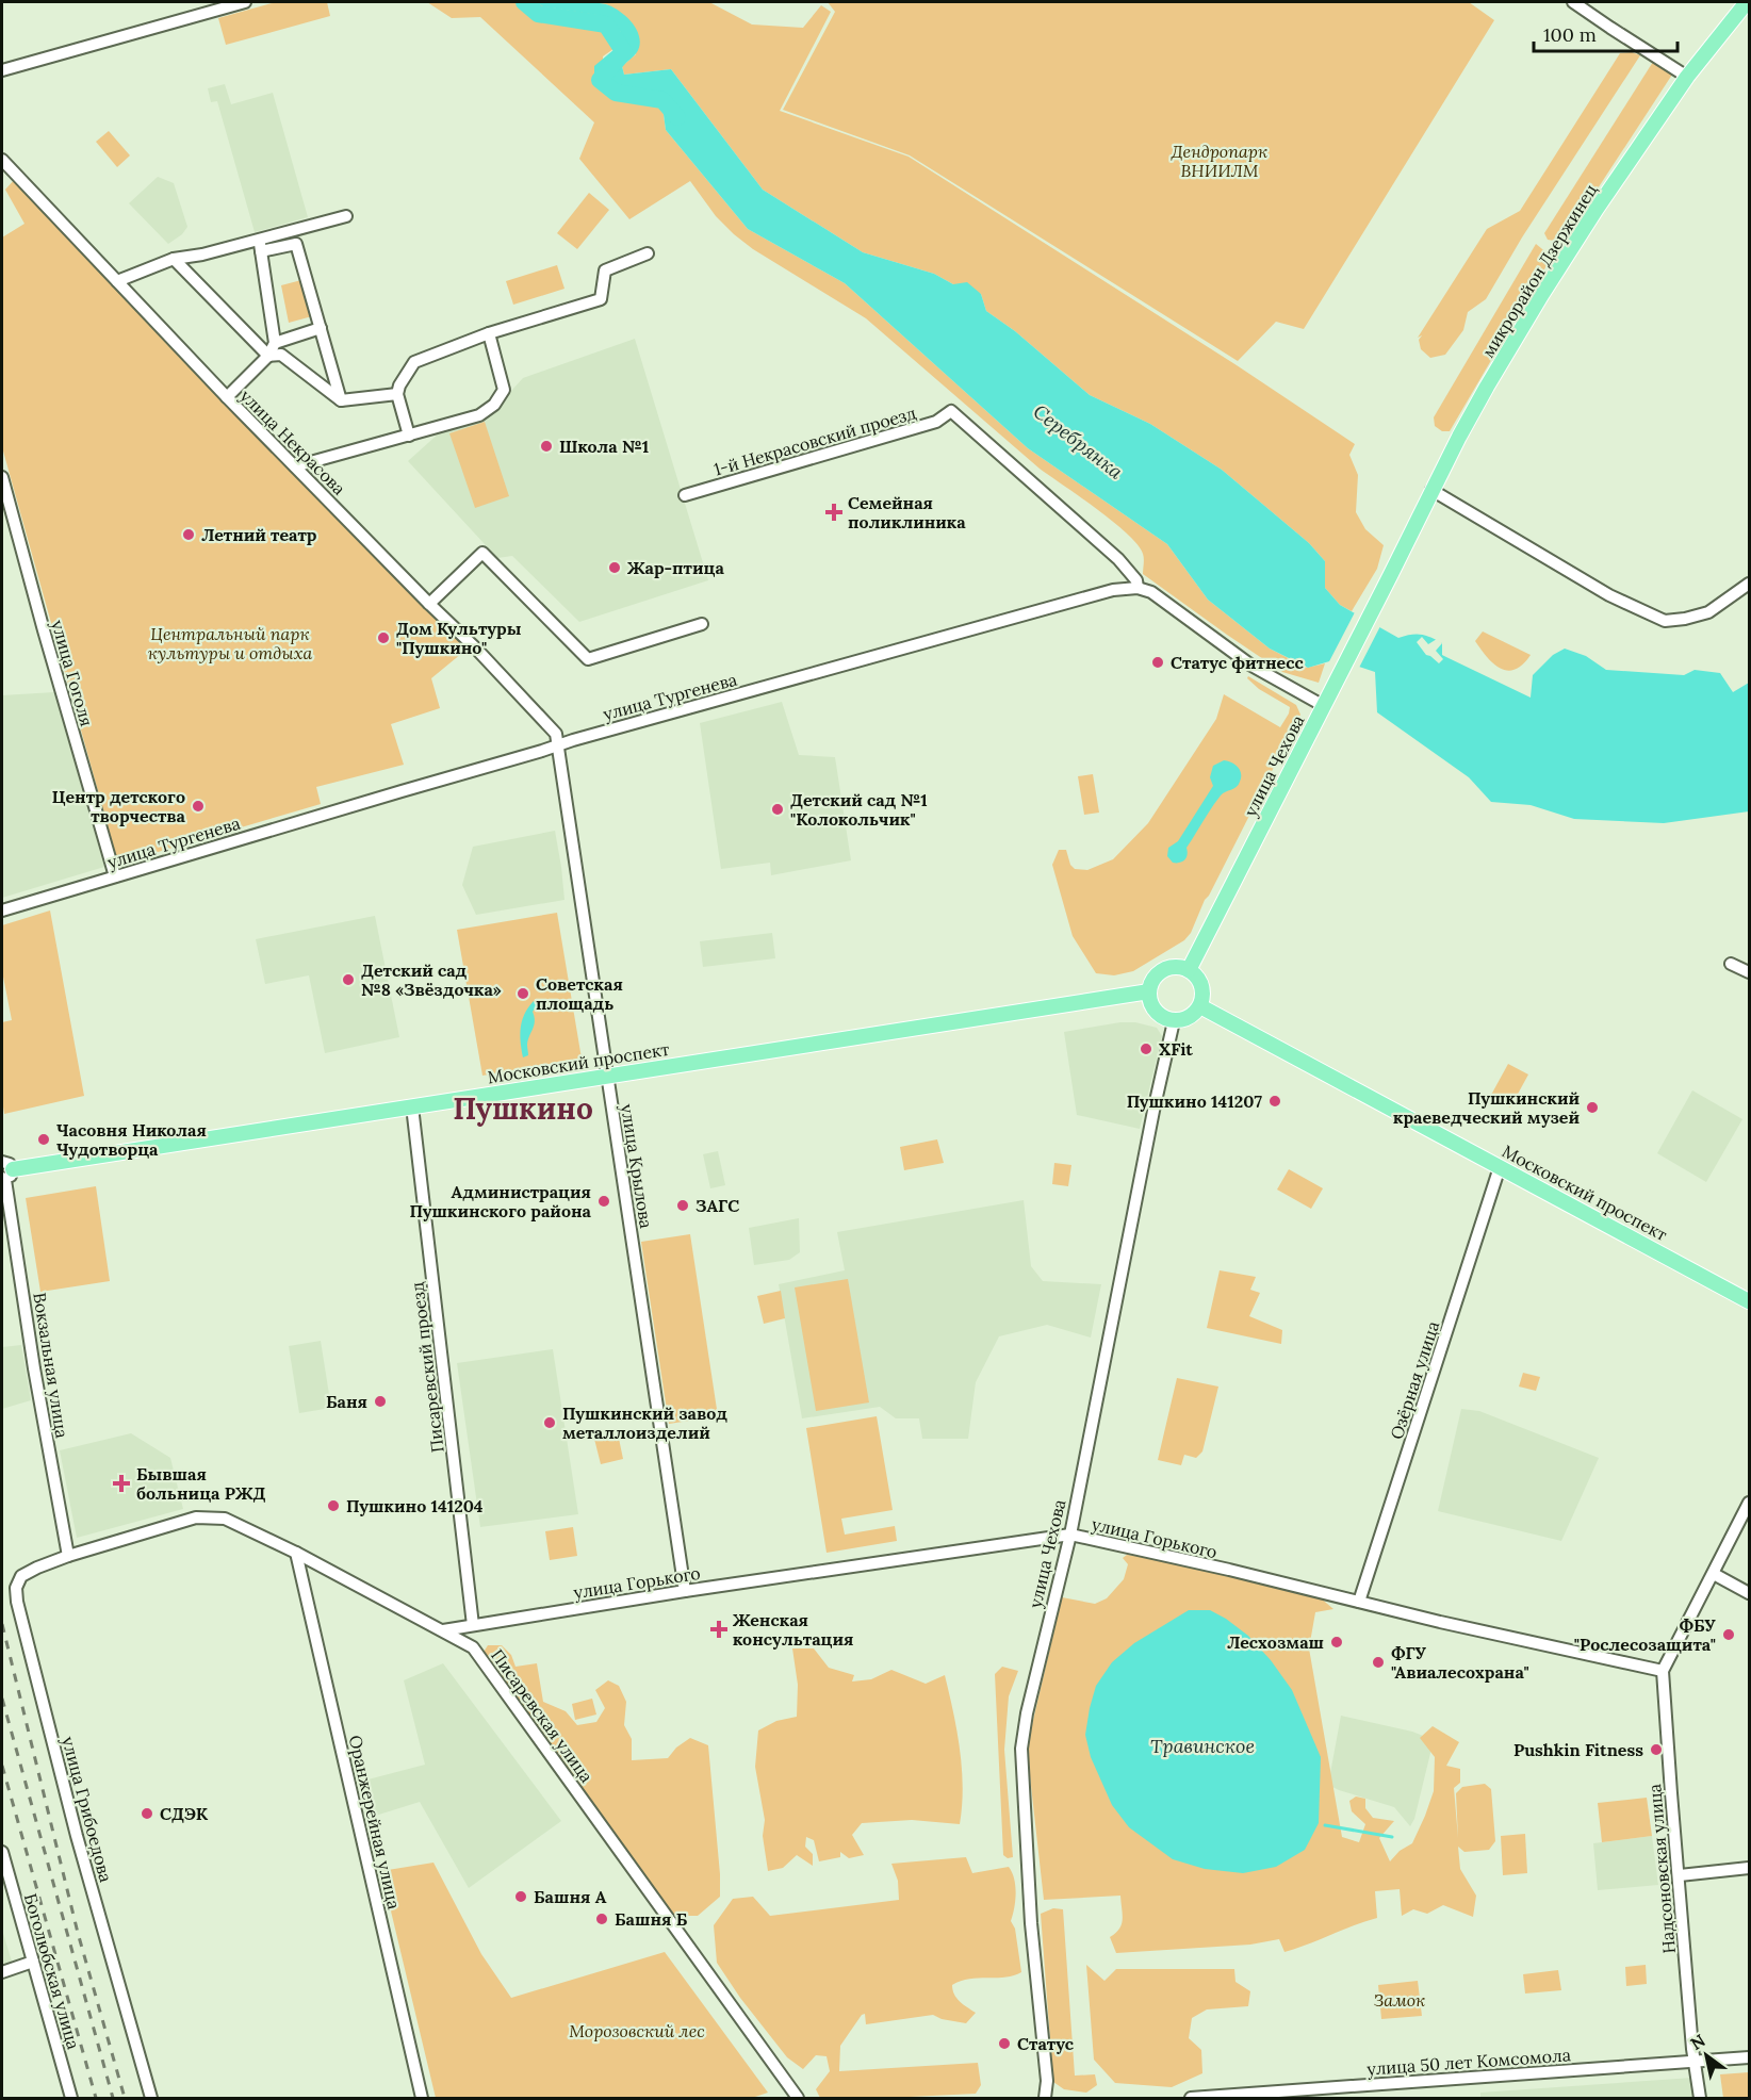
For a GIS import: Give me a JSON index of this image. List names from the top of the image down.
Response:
{
  "streets": {
    "main road": ["микрорайон Дзержинец", "улица Чехова", "Московский проспект"],
    "street": [
      "1-й Некрасовский проезд",
      "улица Некрасова",
      "улица Гоголя",
      "улица Тургенева",
      "улица Крылова",
      "Вокзальная улица",
      "Писаревский проезд",
      "Озёрная улица",
      "улица Горького",
      "Писаревская улица",
      "улица Грибоедова",
      "Оранжерейная улица",
      "Надсоновская улица",
      "Боголюбская улица",
      "улица 50 лет Комсомола"
    ]
  },
  "crossings": [
    ["микрорайон Дзержинец", "улица Чехова"],
    ["1-й Некрасовский проезд", "улица Тургенева"],
    ["улица Некрасова", "улица Тургенева"],
    ["улица Некрасова", "улица Крылова"],
    ["улица Гоголя", "улица Тургенева"],
    ["улица Тургенева", "улица Крылова"],
    ["улица Чехова", "Московский проспект"],
    ["улица Чехова", "улица Горького"],
    ["Московский проспект", "улица Крылова"],
    ["Московский проспект", "Вокзальная улица"],
    ["Московский проспект", "Писаревский проезд"],
    ["Московский проспект", "Озёрная улица"],
    ["улица Крылова", "улица Горького"],
    ["Вокзальная улица", "Писаревская улица"],
    ["Вокзальная улица", "улица Грибоедова"],
    ["Писаревский проезд", "улица Горького"],
    ["Озёрная улица", "улица Горького"],
    ["улица Горького", "Писаревская улица"],
    ["улица Горького", "Надсоновская улица"],
    ["Писаревская улица", "улица Грибоедова"],
    ["Писаревская улица", "Оранжерейная улица"],
    ["Надсоновская улица", "улица 50 лет Комсомола"]
  ],
  "districts": ["Пушкино"],
  "water": ["Серебрянка", "Травинское"],
  "parks": [
    "Дендропарк ВНИИЛМ",
    "Центральный парк культуры и отдыха",
    "Замок",
    "Морозовский лес"
  ],
  "places": {
    "other": [
      "Школа №1",
      "Летний театр",
      "Жар-птица",
      "Дом Культуры \"Пушкино\"",
      "Статус фитнесс",
      "Центр детского творчества",
      "Детский сад №1 \"Колокольчик\"",
      "Детский сад №8 «Звёздочка»",
      "Советская площадь",
      "XFit",
      "Пушкино 141207",
      "Пушкинский краеведческий музей",
      "Часовня Николая Чудотворца",
      "Администрация Пушкинского района",
      "ЗАГС",
      "Баня",
      "Пушкинский завод металлоизделий",
      "Пушкино 141204",
      "ФБУ \"Рослесозащита\"",
      "Лесхозмаш",
      "ФГУ \"Авиалесохрана\"",
      "Pushkin Fitness",
      "СДЭК",
      "Башня А",
      "Башня Б",
      "Статус"
    ],
    "health": ["Семейная поликлиника", "Бывшая больница РЖД", "Женская консультация"]
  },
  "scale_bar": "100 m",
  "north": "top left"
}
